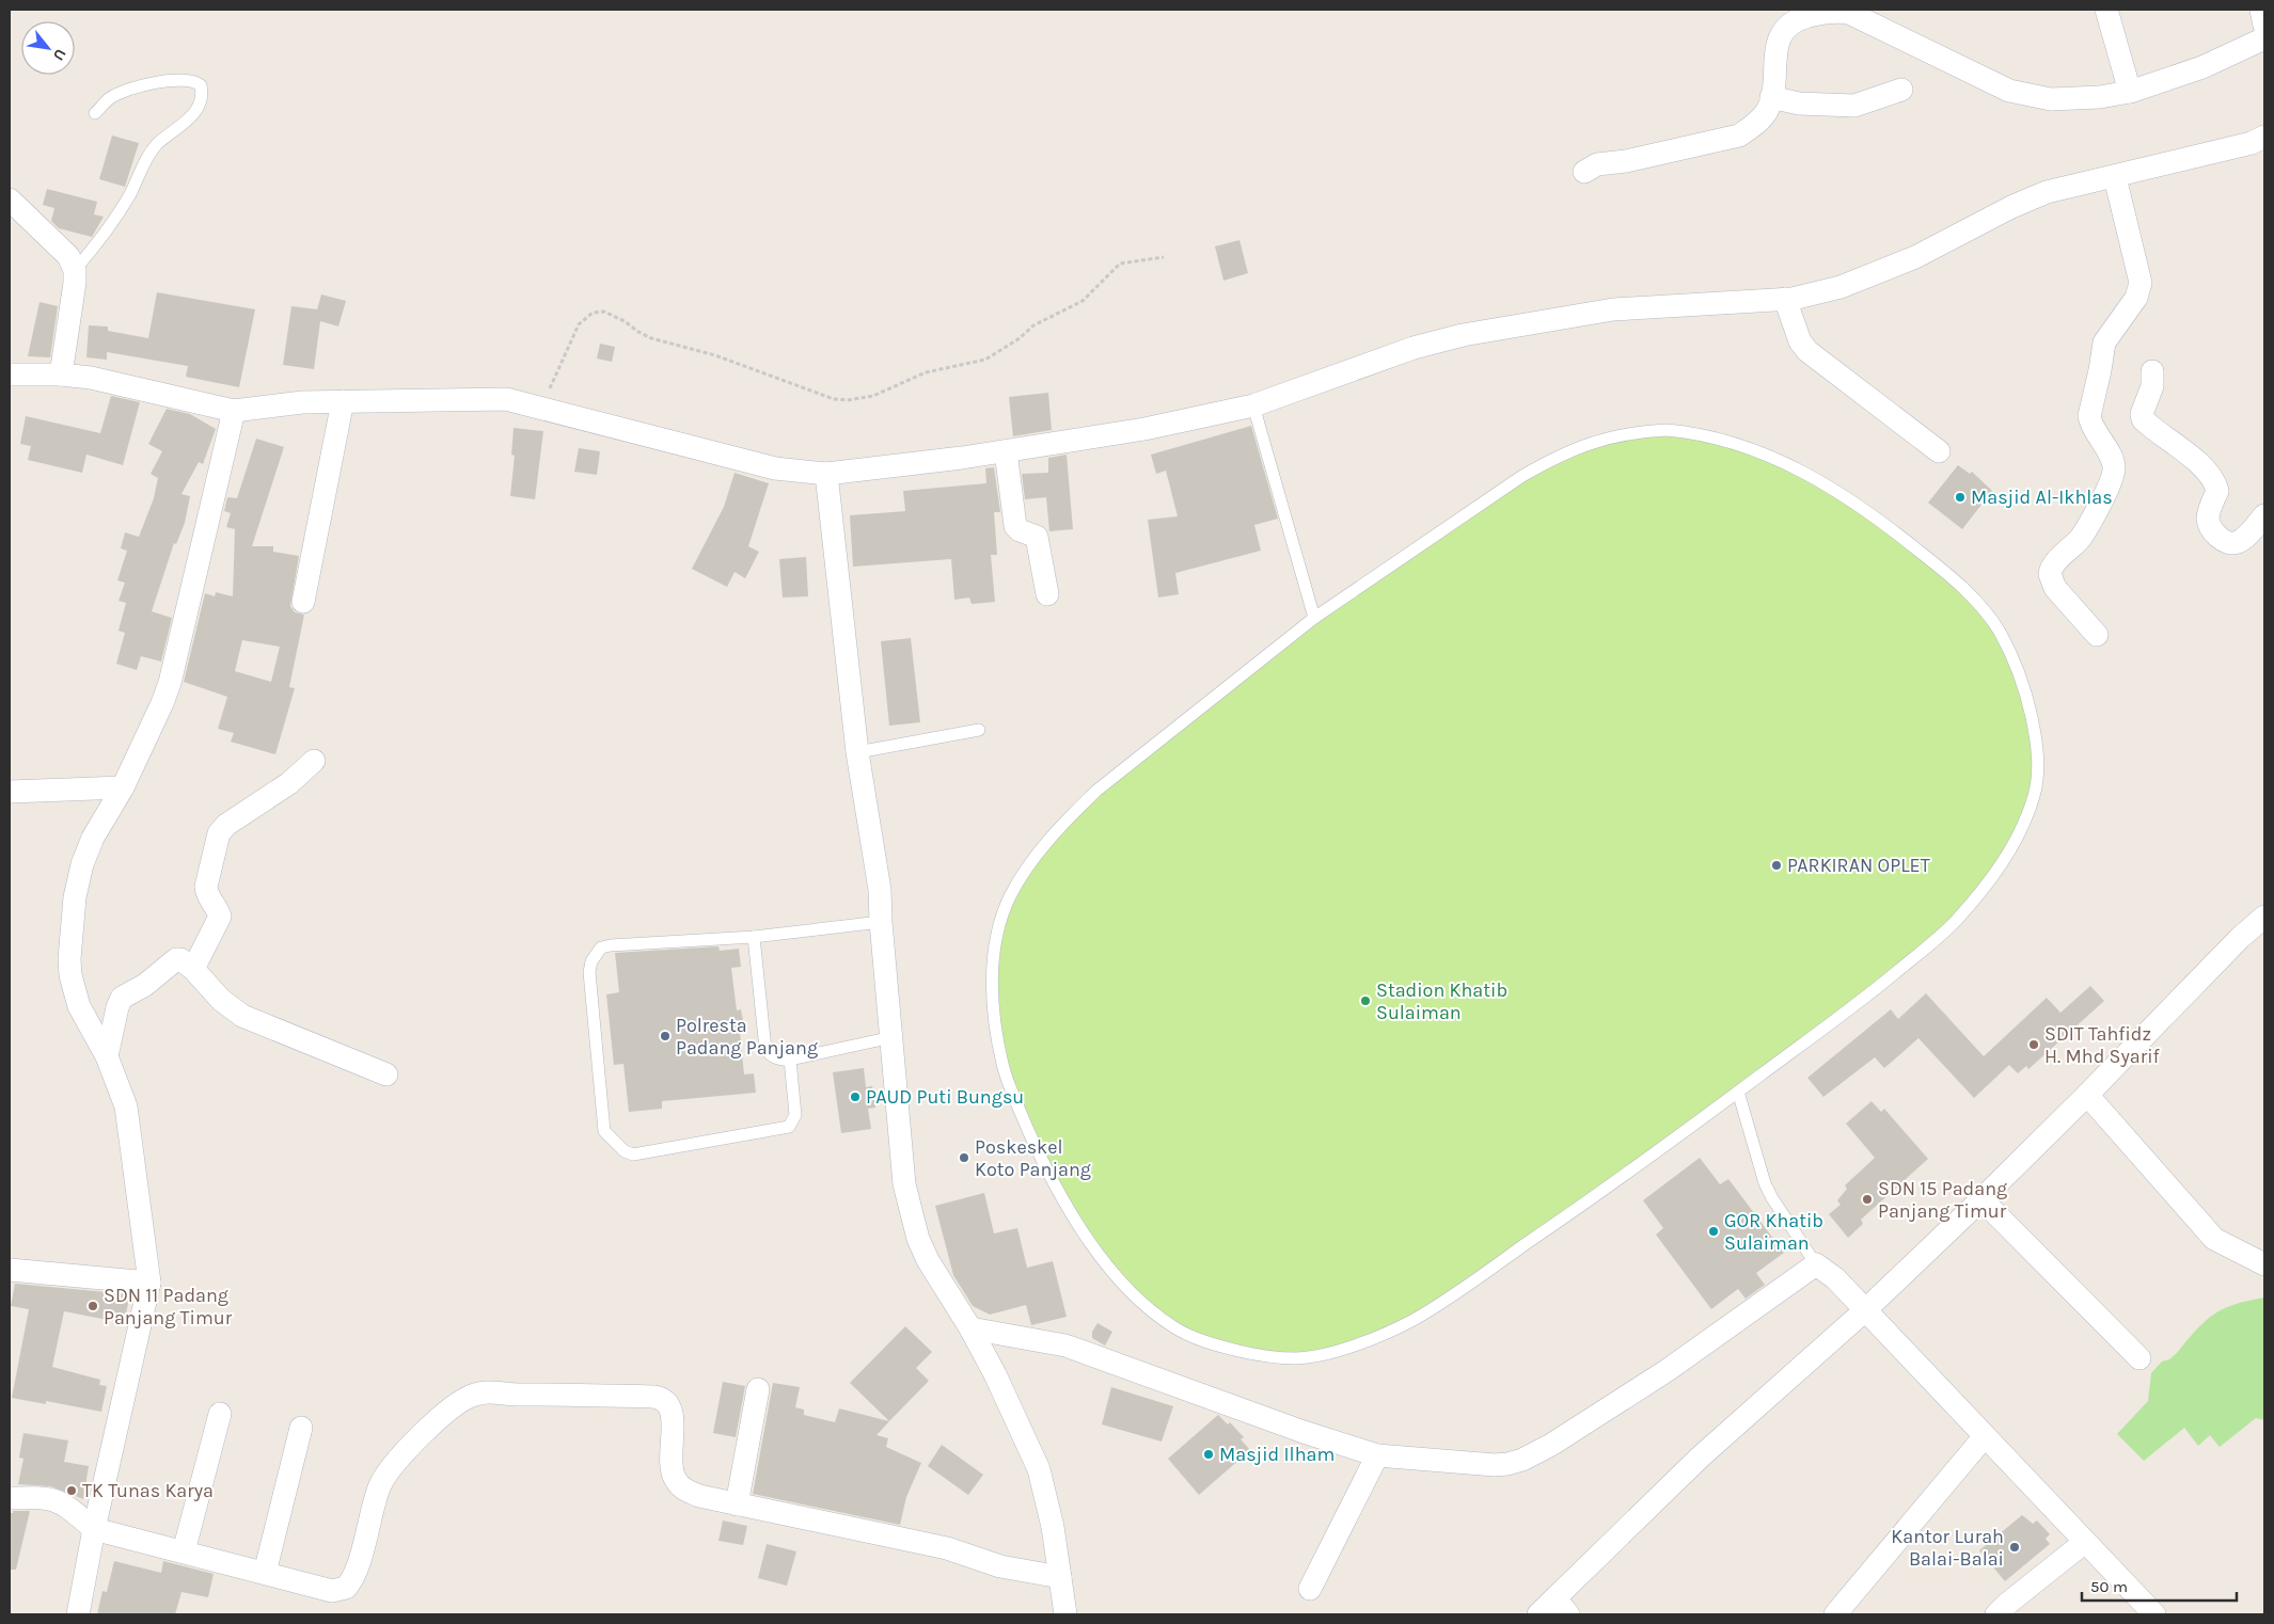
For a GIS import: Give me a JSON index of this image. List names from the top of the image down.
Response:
{
  "places": [
    "Masjid Al-Ikhlas",
    "PARKIRAN OPLET",
    "Stadion Khatib Sulaiman",
    "Polresta Padang Panjang",
    "SDIT Tahfidz H. Mhd Syarif",
    "PAUD Puti Bungsu",
    "Poskeskel Koto Panjang",
    "SDN 15 Padang Panjang Timur",
    "GOR Khatib Sulaiman",
    "SDN 11 Padang Panjang Timur",
    "Masjid Ilham",
    "TK Tunas Karya",
    "Kantor Lurah Balai-Balai"
  ],
  "scale_bar": "50 m",
  "north": "bottom right"
}
